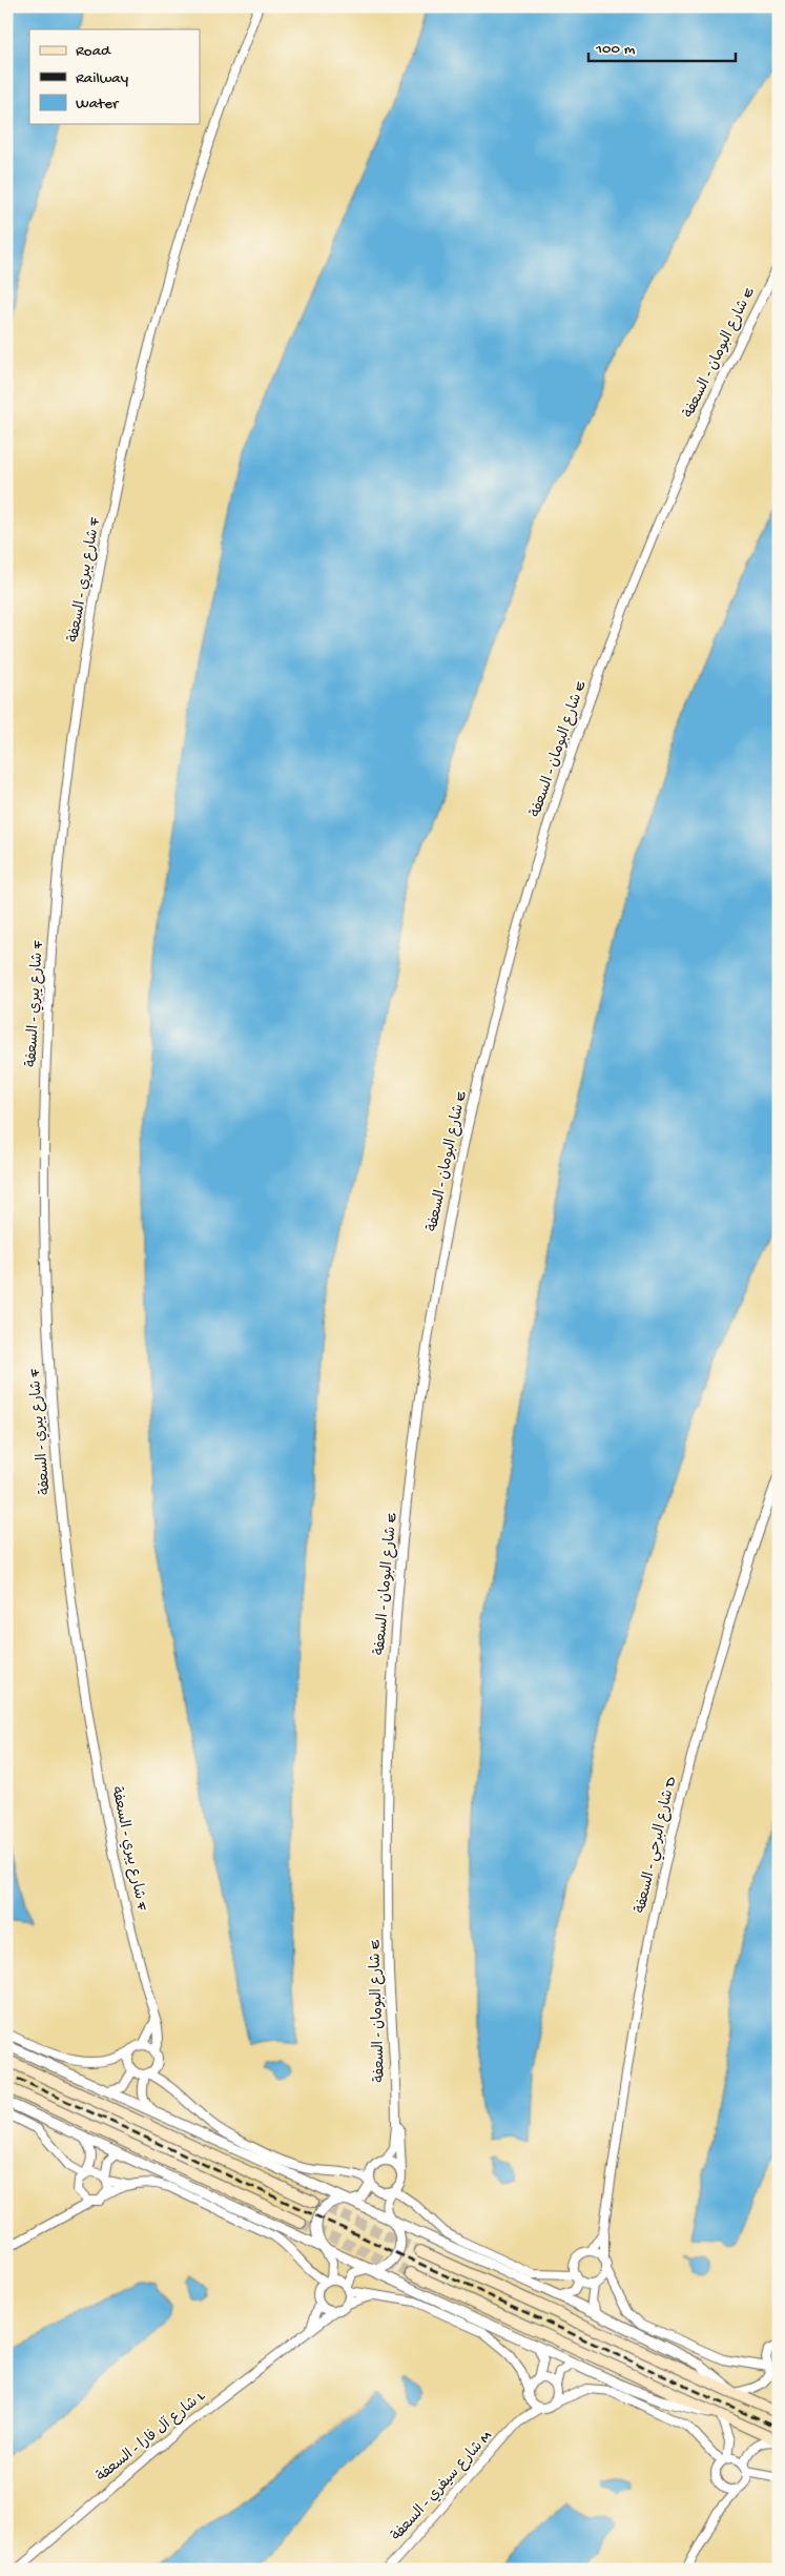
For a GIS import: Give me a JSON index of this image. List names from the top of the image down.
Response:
{
  "streets": {
    "street": [
      "شارع البومان - السعفة E",
      "شارع يبري - السعفة F",
      "شارع البرحي - السعفة D",
      "شارع آل فارا - السعفة L",
      "شارع سيفري - السعفة M"
    ]
  },
  "legend": ["Road", "Railway", "Water"],
  "scale_bar": "100 m"
}
